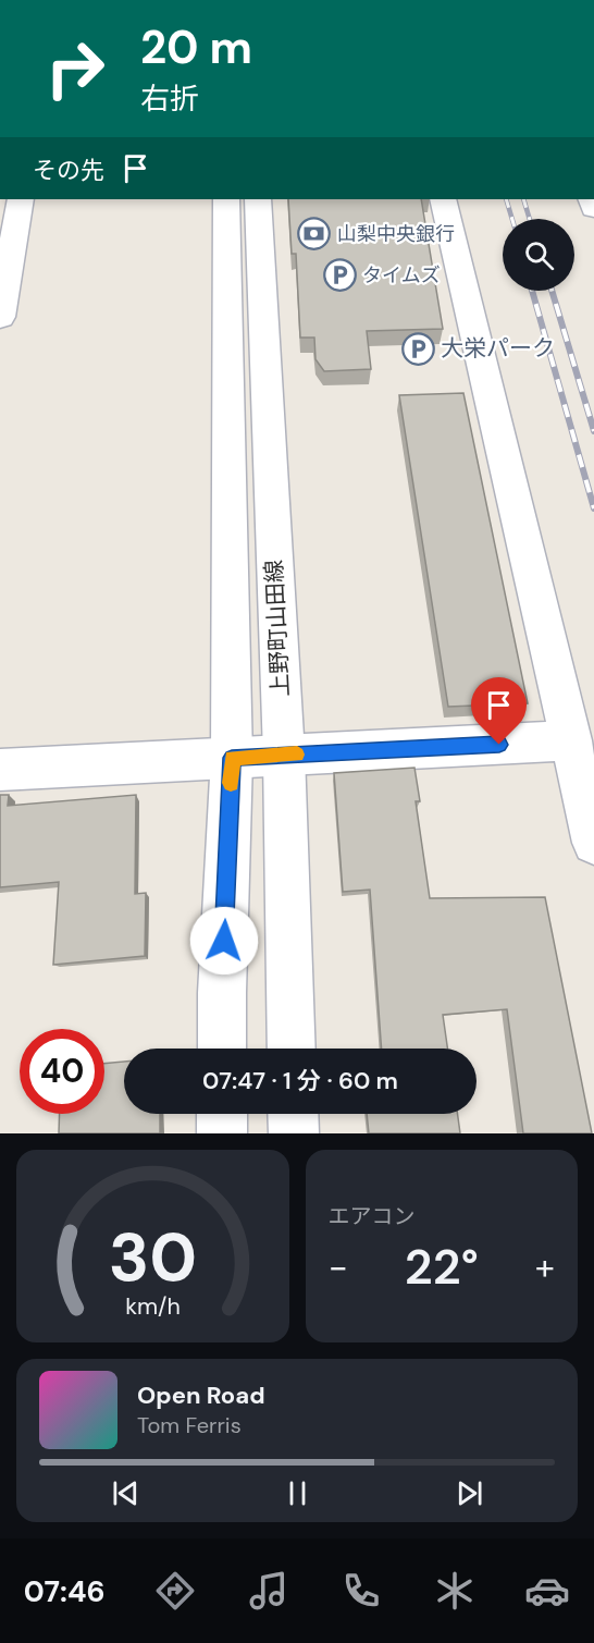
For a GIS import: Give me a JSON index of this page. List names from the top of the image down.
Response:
{
  "streets": {
    "street": ["上野町山田線"]
  },
  "places": {
    "bank": ["山梨中央銀行"],
    "parking": ["タイムズ", "大栄パーク"]
  },
  "page": {
    "turn": ["20 m", "右折"],
    "then": "その先",
    "limit": "40",
    "trip": "07:47 · 1 分 · 60 m",
    "tile": "エアコン",
    "heat": ["−", "22°", "+"],
    "song": ["Open Road", "Tom Ferris"],
    "tabs": "07:46",
    "gauge": ["30", "km/h"]
  }
}
